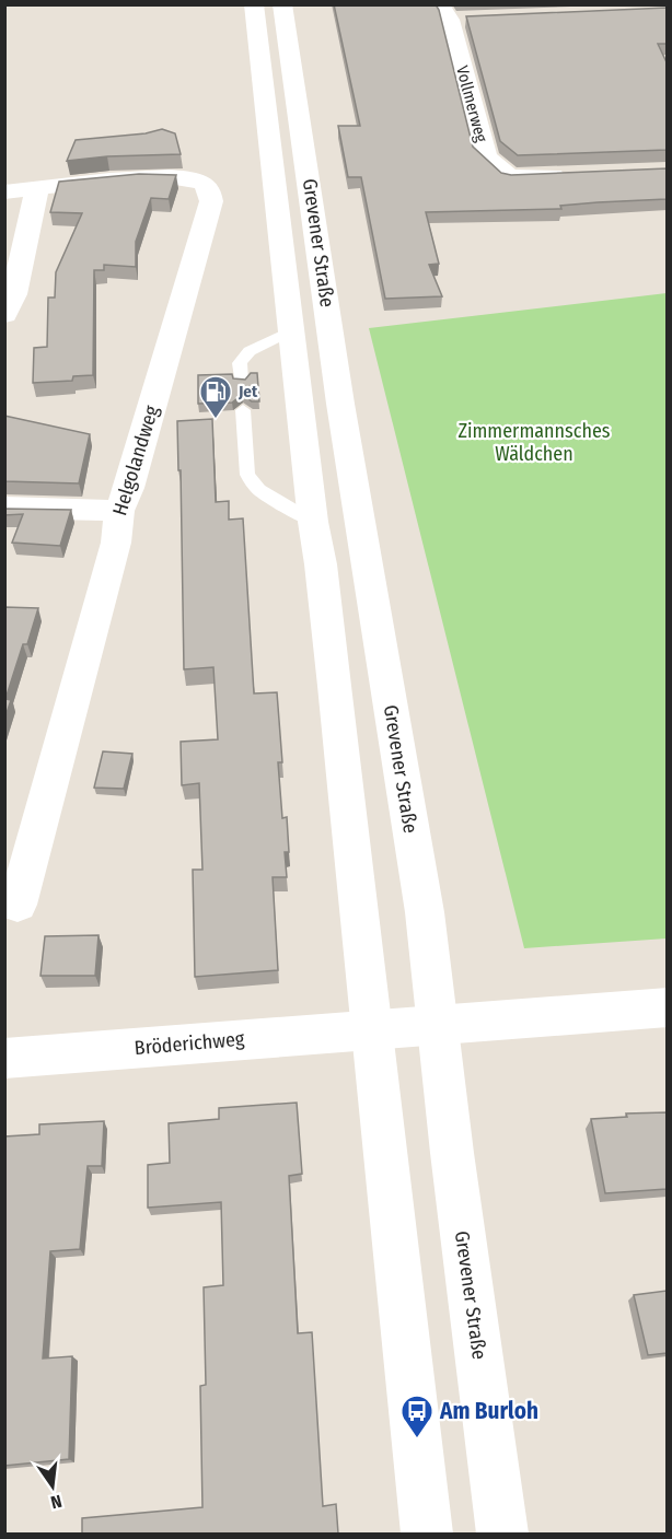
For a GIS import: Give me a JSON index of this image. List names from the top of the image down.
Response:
{
  "streets": {
    "main road": [
      "Vollmerweg",
      "Grevener Straße",
      "Helgolandweg",
      "Bröderichweg"
    ]
  },
  "crossings": [
    ["Grevener Straße", "Bröderichweg"]
  ],
  "parks": ["Zimmermannsches Wäldchen"],
  "places": {
    "fuel station": ["Jet"],
    "bus stop": ["Am Burloh"]
  },
  "north": "bottom"
}
